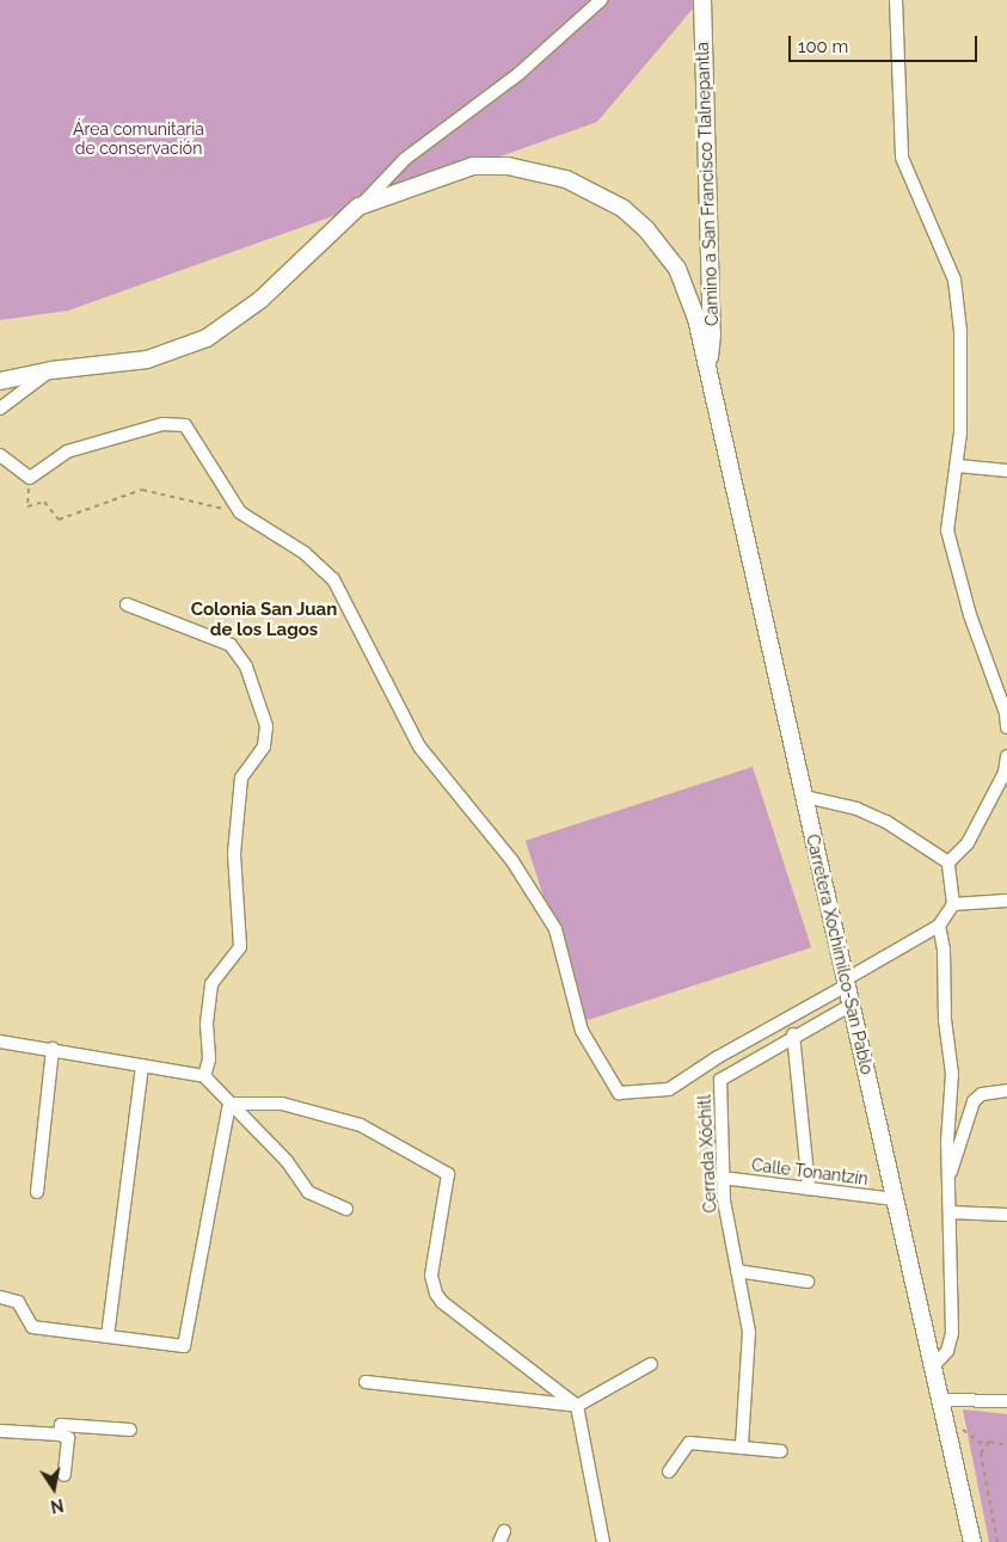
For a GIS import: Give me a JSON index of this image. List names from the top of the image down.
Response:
{
  "streets": {
    "street": [
      "Camino a San Francisco Tlalnepantla",
      "Carretera Xochimilco-San Pablo",
      "Cerrada Xóchitl",
      "Calle Tonantzín"
    ]
  },
  "crossings": [
    ["Camino a San Francisco Tlalnepantla", "Carretera Xochimilco-San Pablo"],
    ["Carretera Xochimilco-San Pablo", "Cerrada Xóchitl"],
    ["Carretera Xochimilco-San Pablo", "Calle Tonantzín"],
    ["Cerrada Xóchitl", "Calle Tonantzín"]
  ],
  "districts": ["Colonia San Juan de los Lagos"],
  "parks": ["Área comunitaria de conservación"],
  "scale_bar": "100 m",
  "north": "bottom"
}
